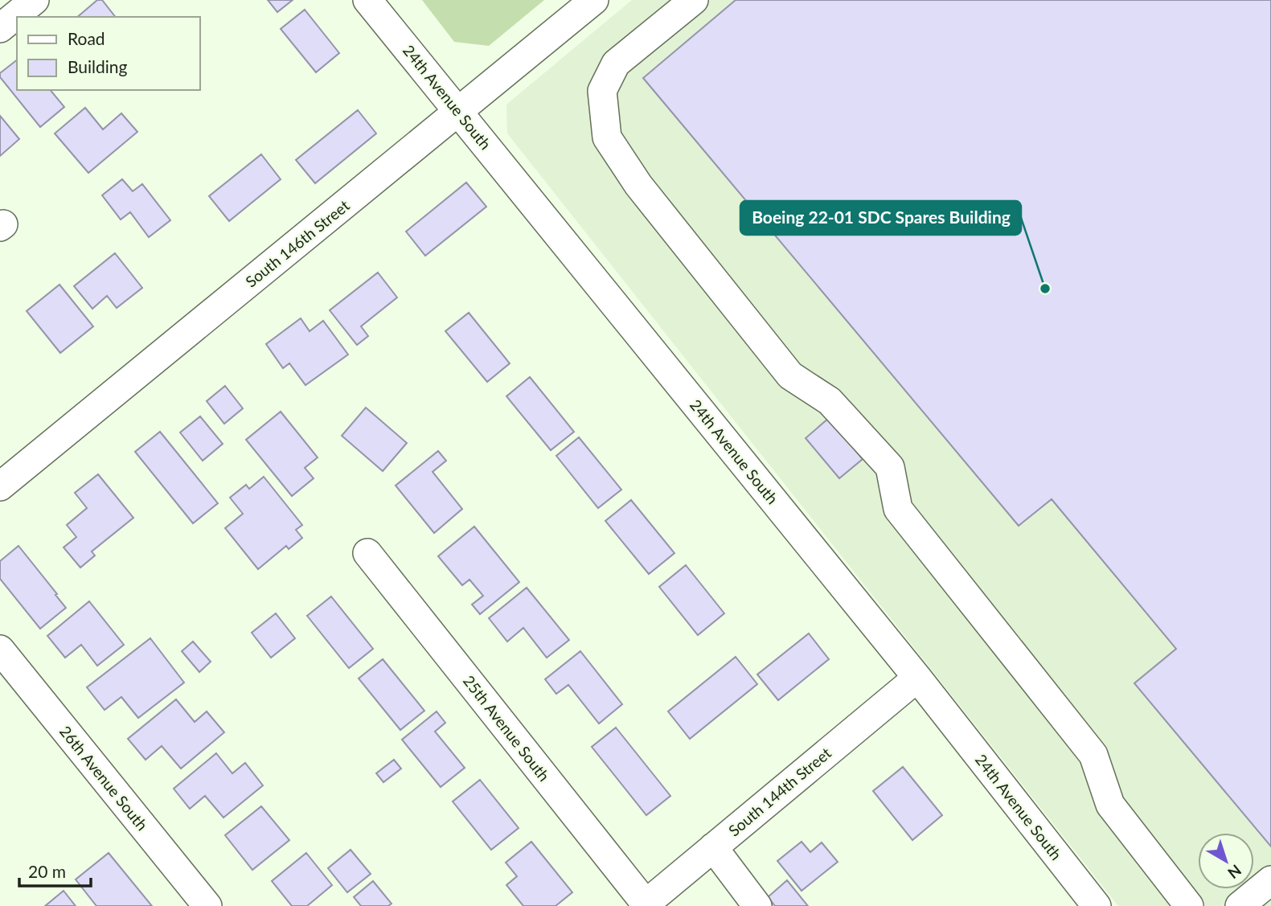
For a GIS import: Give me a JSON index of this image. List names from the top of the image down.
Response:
{
  "streets": {
    "street": [
      "24th Avenue South",
      "South 146th Street",
      "25th Avenue South",
      "26th Avenue South",
      "South 144th Street"
    ]
  },
  "crossings": [
    ["24th Avenue South", "South 146th Street"],
    ["24th Avenue South", "South 144th Street"],
    ["25th Avenue South", "South 144th Street"]
  ],
  "places": ["Boeing 22-01 SDC Spares Building"],
  "legend": ["Road", "Building"],
  "scale_bar": "20 m",
  "north": "bottom right"
}
